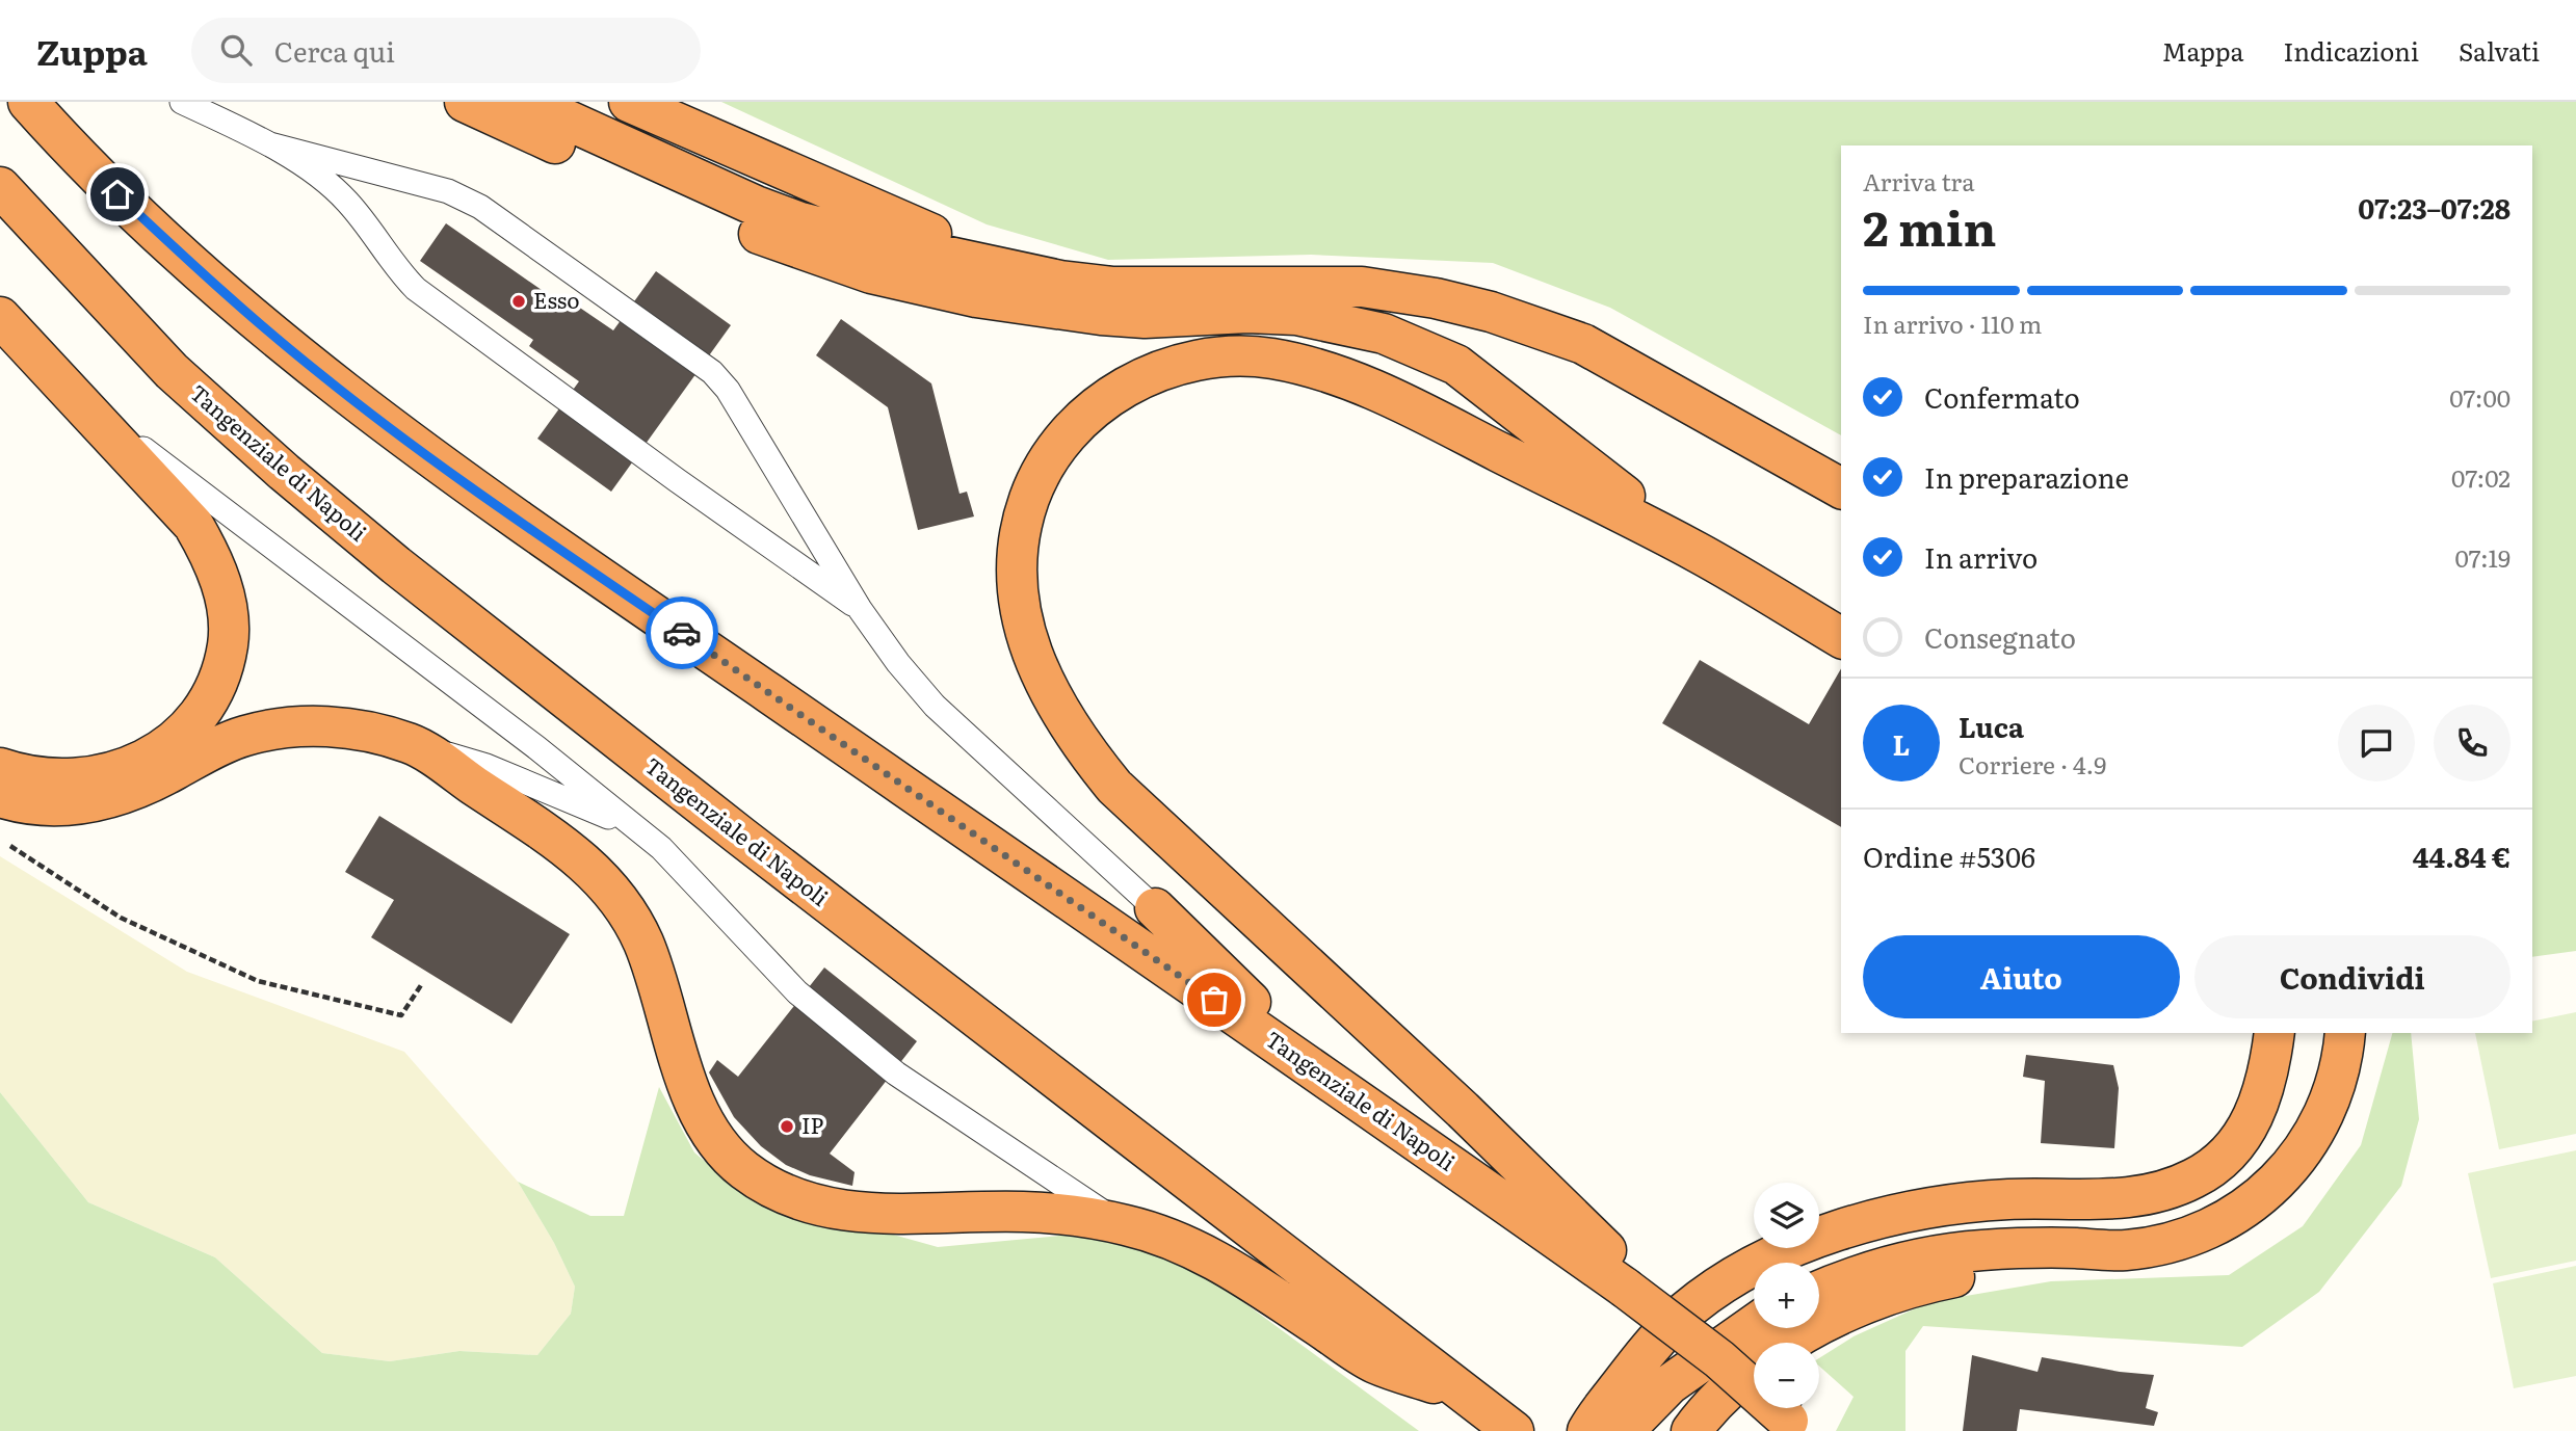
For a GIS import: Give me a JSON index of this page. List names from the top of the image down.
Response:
{
  "streets": {
    "highway": ["Tangenziale di Napoli"]
  },
  "places": ["Esso", "IP"],
  "page": {
    "header": "Zuppa",
    "search": "Cerca qui",
    "nav": ["Mappa", "Indicazioni", "Salvati"],
    "heading": ["2 min", "Arriva tra", "07:23–07:28"],
    "panel": [
      "Luca",
      "Corriere · 4.9",
      "Ordine #5306",
      "44.84 €"
    ],
    "bar": "In arrivo · 110 m",
    "list": [
      ["Confermato", "07:00"],
      ["In preparazione", "07:02"],
      ["In arrivo", "07:19"],
      "Consegnato"
    ],
    "round": "L",
    "buttons": ["Aiuto", "Condividi"],
    "map_buttons": ["+", "−"]
  }
}
